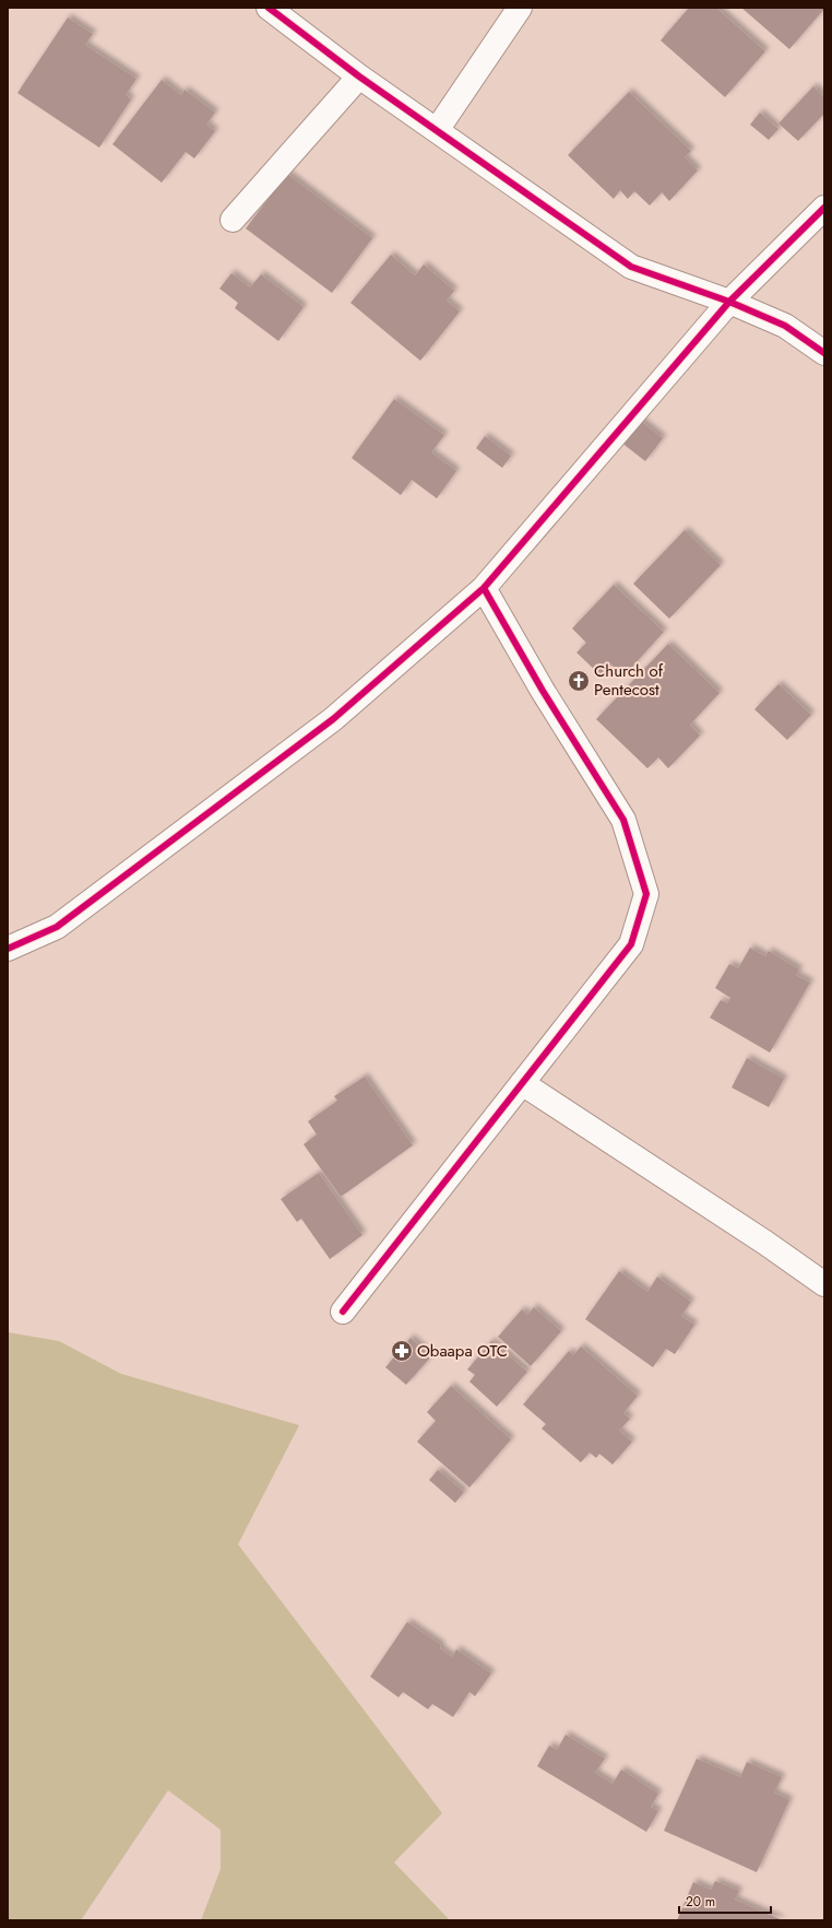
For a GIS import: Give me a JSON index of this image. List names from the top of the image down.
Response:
{
  "places": {
    "church": ["Church of Pentecost"],
    "pharmacy": ["Obaapa OTC"]
  },
  "scale_bar": "20 m"
}
